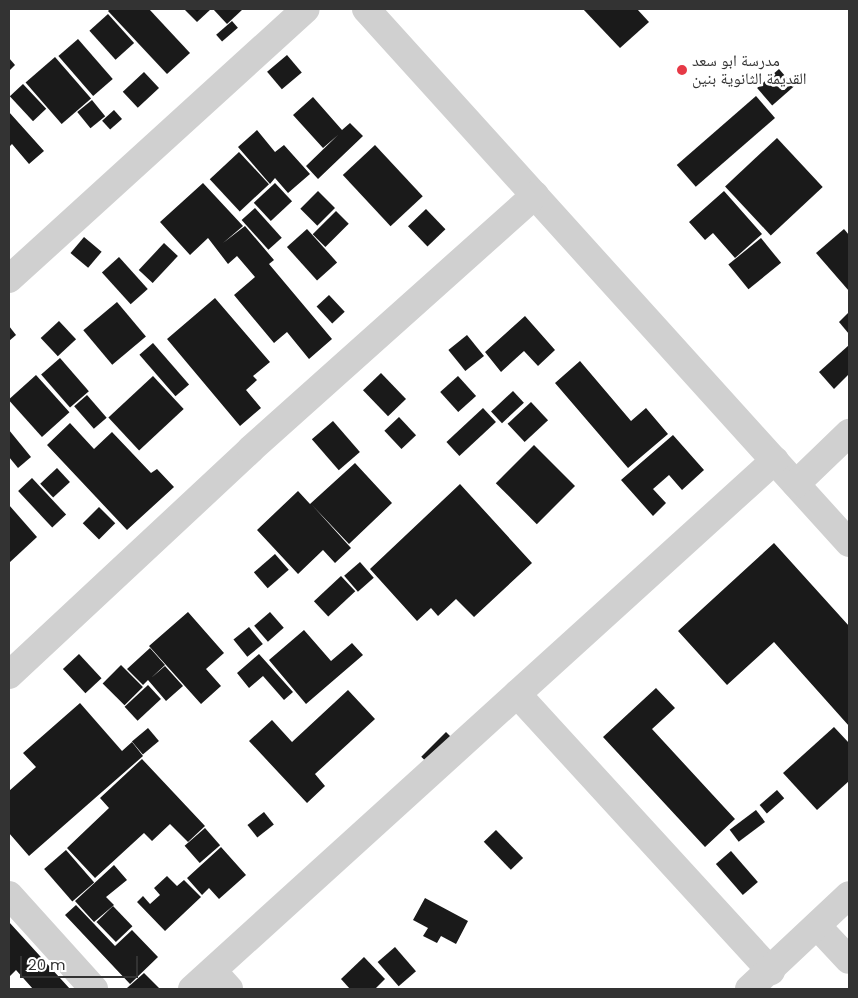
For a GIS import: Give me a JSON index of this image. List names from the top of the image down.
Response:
{
  "places": ["مدرسة ابو سعد القديمة الثانوية بنين"],
  "scale_bar": "20 m"
}
